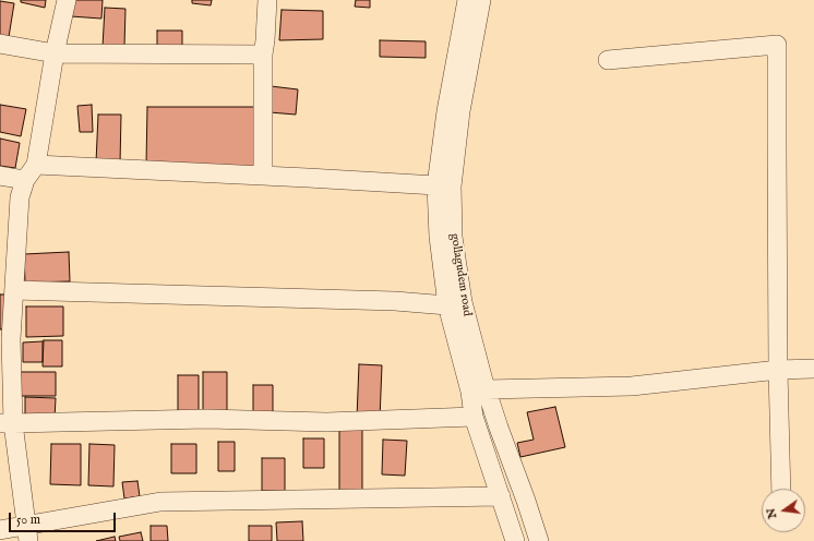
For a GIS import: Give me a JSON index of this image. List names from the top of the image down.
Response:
{
  "streets": {
    "street": ["gollagudem road"]
  },
  "scale_bar": "50 m",
  "north": "left"
}
